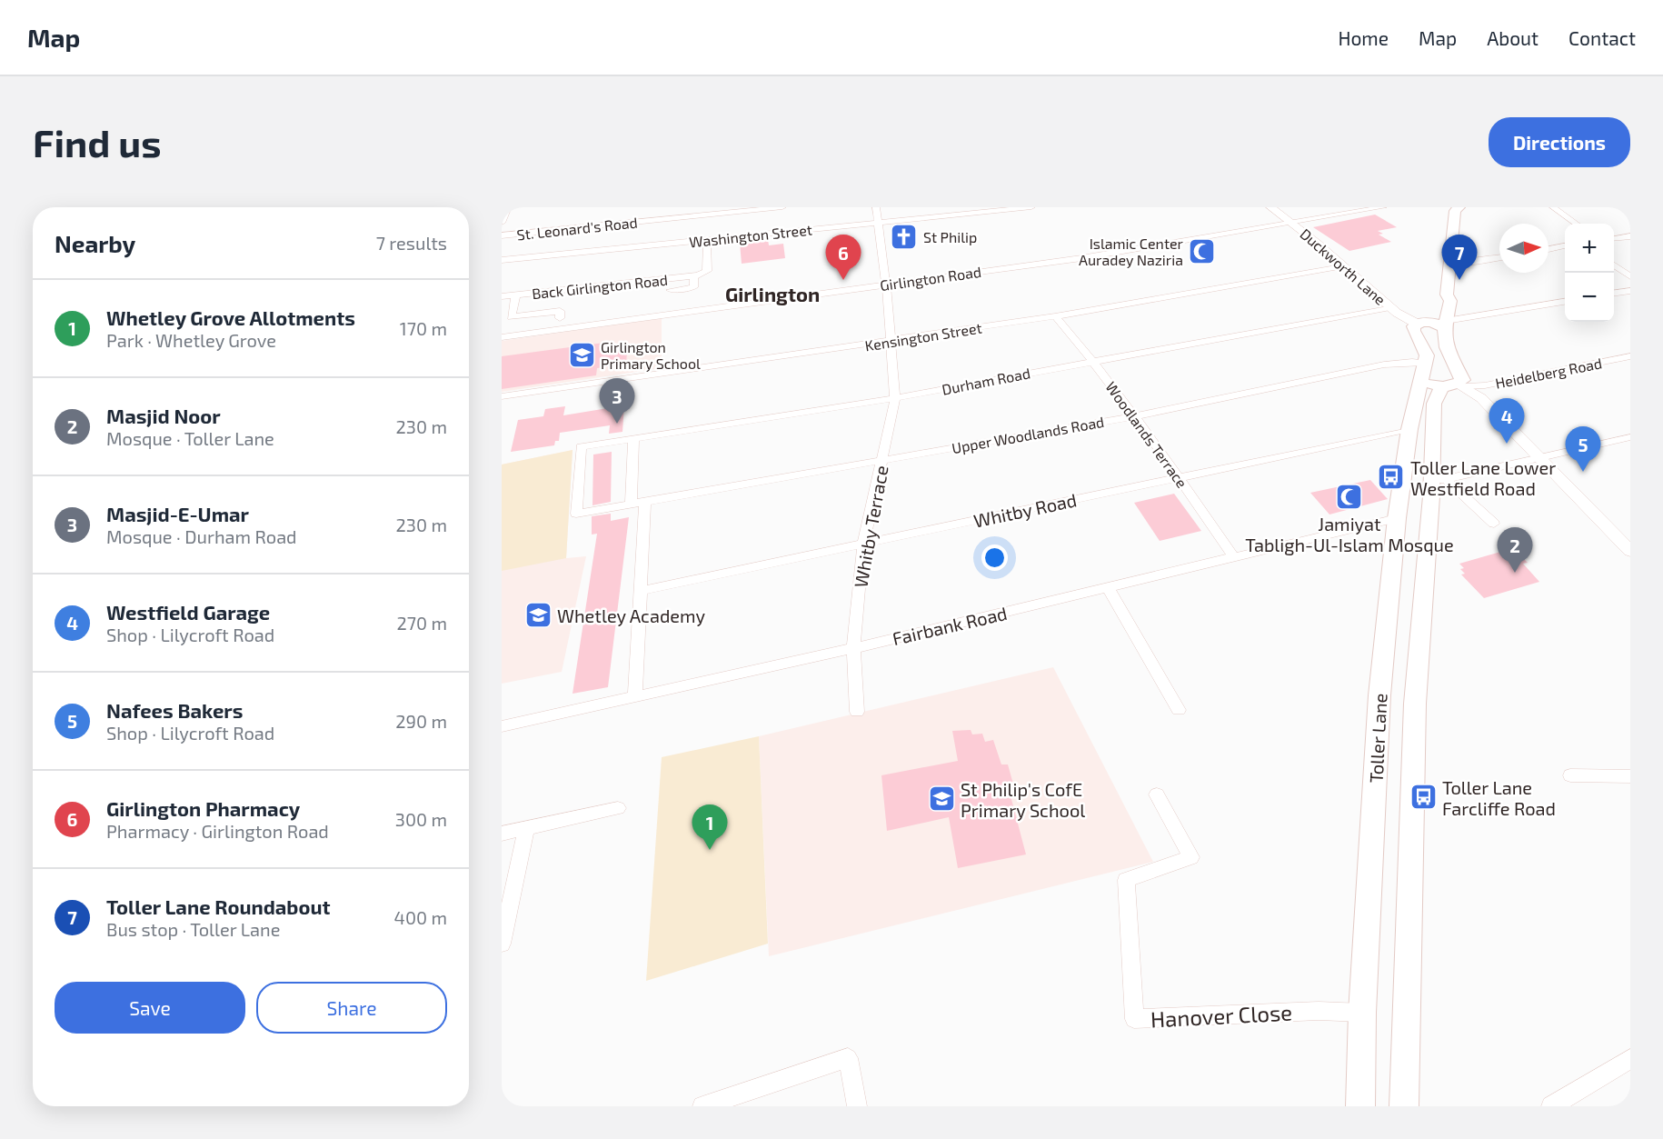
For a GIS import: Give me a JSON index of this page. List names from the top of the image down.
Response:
{
  "streets": {
    "main road": ["Toller Lane"],
    "street": [
      "St. Leonard's Road",
      "Washington Street",
      "Duckworth Lane",
      "Girlington Road",
      "Back Girlington Road",
      "Kensington Street",
      "Heidelberg Road",
      "Durham Road",
      "Upper Woodlands Road",
      "Woodlands Terrace",
      "Whitby Road",
      "Whitby Terrace",
      "Fairbank Road",
      "Hanover Close"
    ]
  },
  "crossings": [
    ["Washington Street", "Whitby Terrace"],
    ["Duckworth Lane", "Girlington Road"],
    ["Duckworth Lane", "Kensington Street"],
    ["Duckworth Lane", "Durham Road"],
    ["Duckworth Lane", "Toller Lane"],
    ["Girlington Road", "Whitby Terrace"],
    ["Kensington Street", "Woodlands Terrace"],
    ["Kensington Street", "Whitby Terrace"],
    ["Heidelberg Road", "Toller Lane"],
    ["Durham Road", "Upper Woodlands Road"],
    ["Durham Road", "Woodlands Terrace"],
    ["Durham Road", "Whitby Terrace"],
    ["Upper Woodlands Road", "Woodlands Terrace"],
    ["Upper Woodlands Road", "Whitby Terrace"],
    ["Upper Woodlands Road", "Toller Lane"],
    ["Woodlands Terrace", "Whitby Road"],
    ["Woodlands Terrace", "Fairbank Road"],
    ["Whitby Road", "Whitby Terrace"],
    ["Whitby Road", "Toller Lane"],
    ["Whitby Terrace", "Fairbank Road"],
    ["Fairbank Road", "Toller Lane"],
    ["Toller Lane", "Hanover Close"]
  ],
  "districts": ["Girlington"],
  "places": {
    "church": ["St Philip"],
    "mosque": ["Islamic Center Auradey Naziria", "Jamiyat Tabligh-Ul-Islam Mosque"],
    "school or university": ["Girlington Primary School", "Whetley Academy", "St Philip's CofE Primary School"],
    "bus stop": ["Toller Lane Lower Westfield Road", "Toller Lane Farcliffe Road"]
  },
  "north": "right",
  "page": {
    "header": "Map",
    "nav": [
      "Home",
      "Map",
      "About",
      "Contact"
    ],
    "buttons": [
      "Directions",
      ["Save", "Share"]
    ],
    "title": "Find us",
    "heading": ["Nearby", "7 results"],
    "map_buttons": ["+", "−"],
    "pins": [
      "6",
      "7",
      "3",
      "4",
      "5",
      "2",
      "1"
    ],
    "list": [
      {
        "mark": "1",
        "name": "Whetley Grove Allotments",
        "note": "Park · Whetley Grove",
        "value": "170 m"
      },
      {
        "mark": "2",
        "name": "Masjid Noor",
        "note": "Mosque · Toller Lane",
        "value": "230 m"
      },
      {
        "mark": "3",
        "name": "Masjid-E-Umar",
        "note": "Mosque · Durham Road",
        "value": "230 m"
      },
      {
        "mark": "4",
        "name": "Westfield Garage",
        "note": "Shop · Lilycroft Road",
        "value": "270 m"
      },
      {
        "mark": "5",
        "name": "Nafees Bakers",
        "note": "Shop · Lilycroft Road",
        "value": "290 m"
      },
      {
        "mark": "6",
        "name": "Girlington Pharmacy",
        "note": "Pharmacy · Girlington Road",
        "value": "300 m"
      },
      {
        "mark": "7",
        "name": "Toller Lane Roundabout",
        "note": "Bus stop · Toller Lane",
        "value": "400 m"
      }
    ]
  }
}
